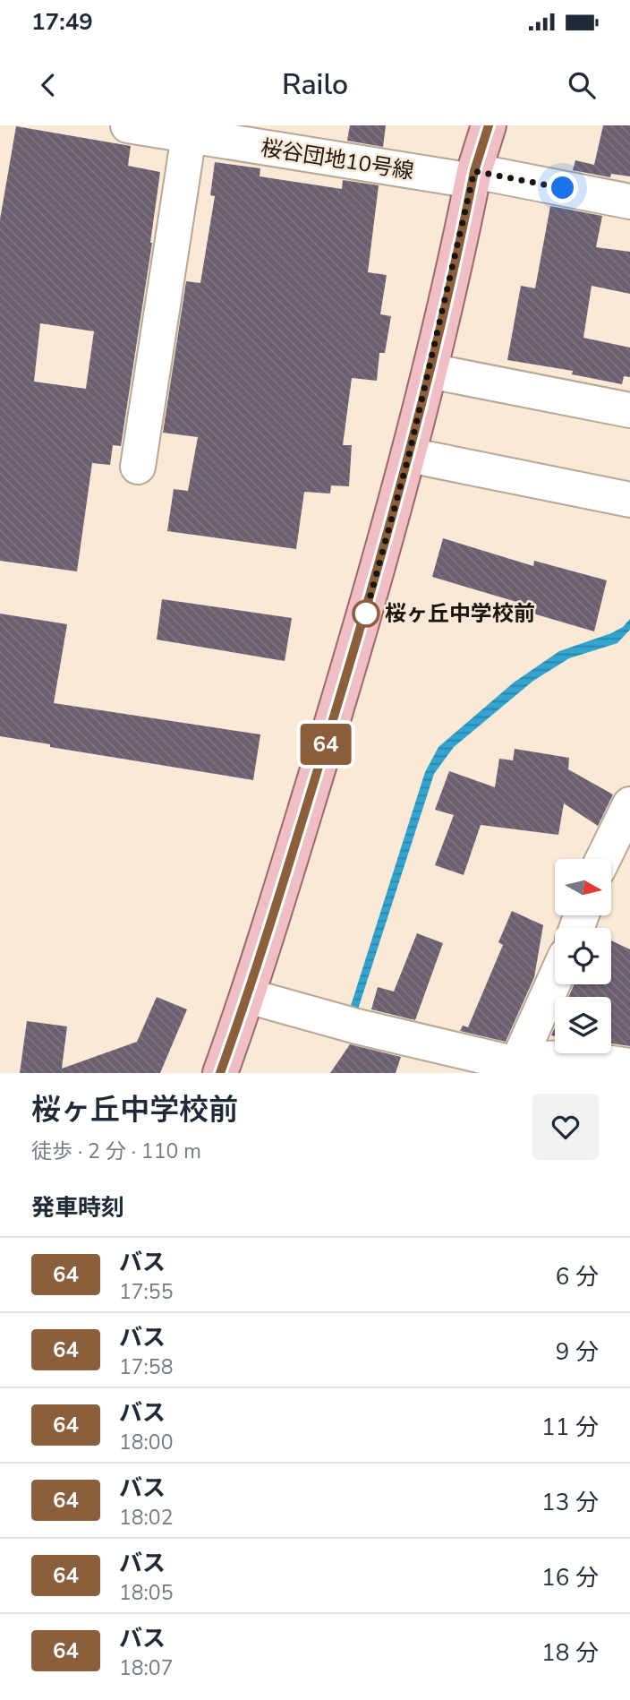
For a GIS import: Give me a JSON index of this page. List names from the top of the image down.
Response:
{
  "streets": {
    "street": ["桜谷団地10号線"]
  },
  "places": ["桜ヶ丘中学校前"],
  "lines": ["bus line 64"],
  "north": "right",
  "page": {
    "status": "17:49",
    "header": "Railo",
    "on_map": "64",
    "heading": [
      ["桜ヶ丘中学校前", "徒歩 · 2 分 · 110 m"],
      "発車時刻"
    ],
    "list": [
      {
        "mark": "64",
        "name": "バス",
        "note": "17:55",
        "value": "6 分"
      },
      {
        "mark": "64",
        "name": "バス",
        "note": "17:58",
        "value": "9 分"
      },
      {
        "mark": "64",
        "name": "バス",
        "note": "18:00",
        "value": "11 分"
      },
      {
        "mark": "64",
        "name": "バス",
        "note": "18:02",
        "value": "13 分"
      },
      {
        "mark": "64",
        "name": "バス",
        "note": "18:05",
        "value": "16 分"
      },
      {
        "mark": "64",
        "name": "バス",
        "note": "18:07",
        "value": "18 分"
      }
    ]
  }
}
